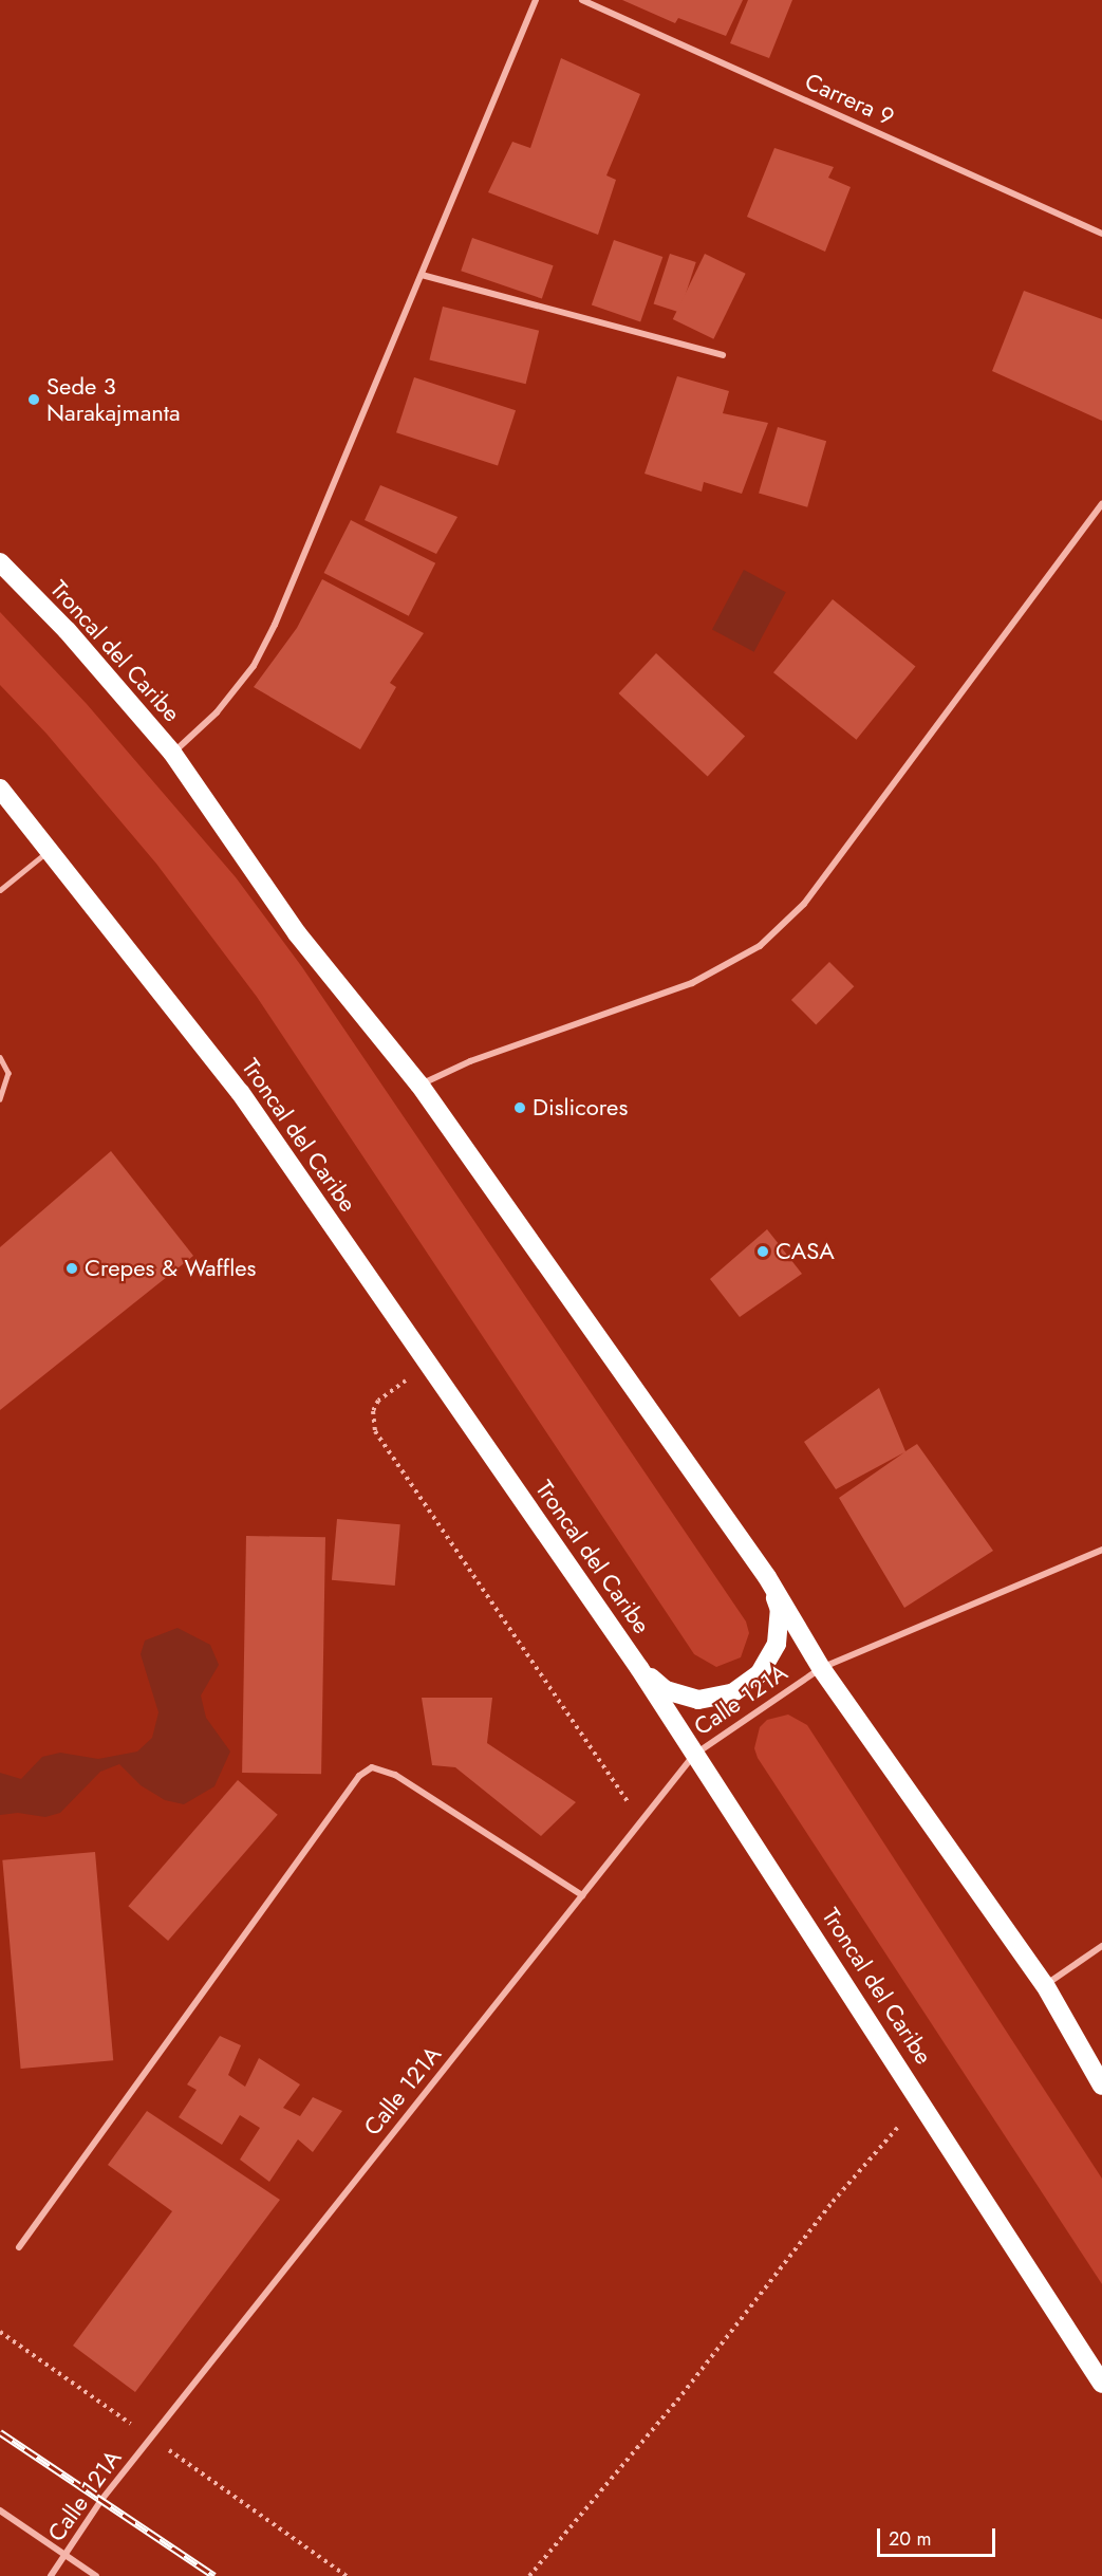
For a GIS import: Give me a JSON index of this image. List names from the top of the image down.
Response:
{
  "streets": {
    "highway": ["Troncal del Caribe"],
    "street": ["Carrera 9", "Calle 121A"]
  },
  "crossings": [
    ["Troncal del Caribe", "Calle 121A"]
  ],
  "places": [
    "Sede 3 Narakajmanta",
    "Dislicores",
    "CASA",
    "Crepes & Waffles"
  ],
  "scale_bar": "20 m"
}
